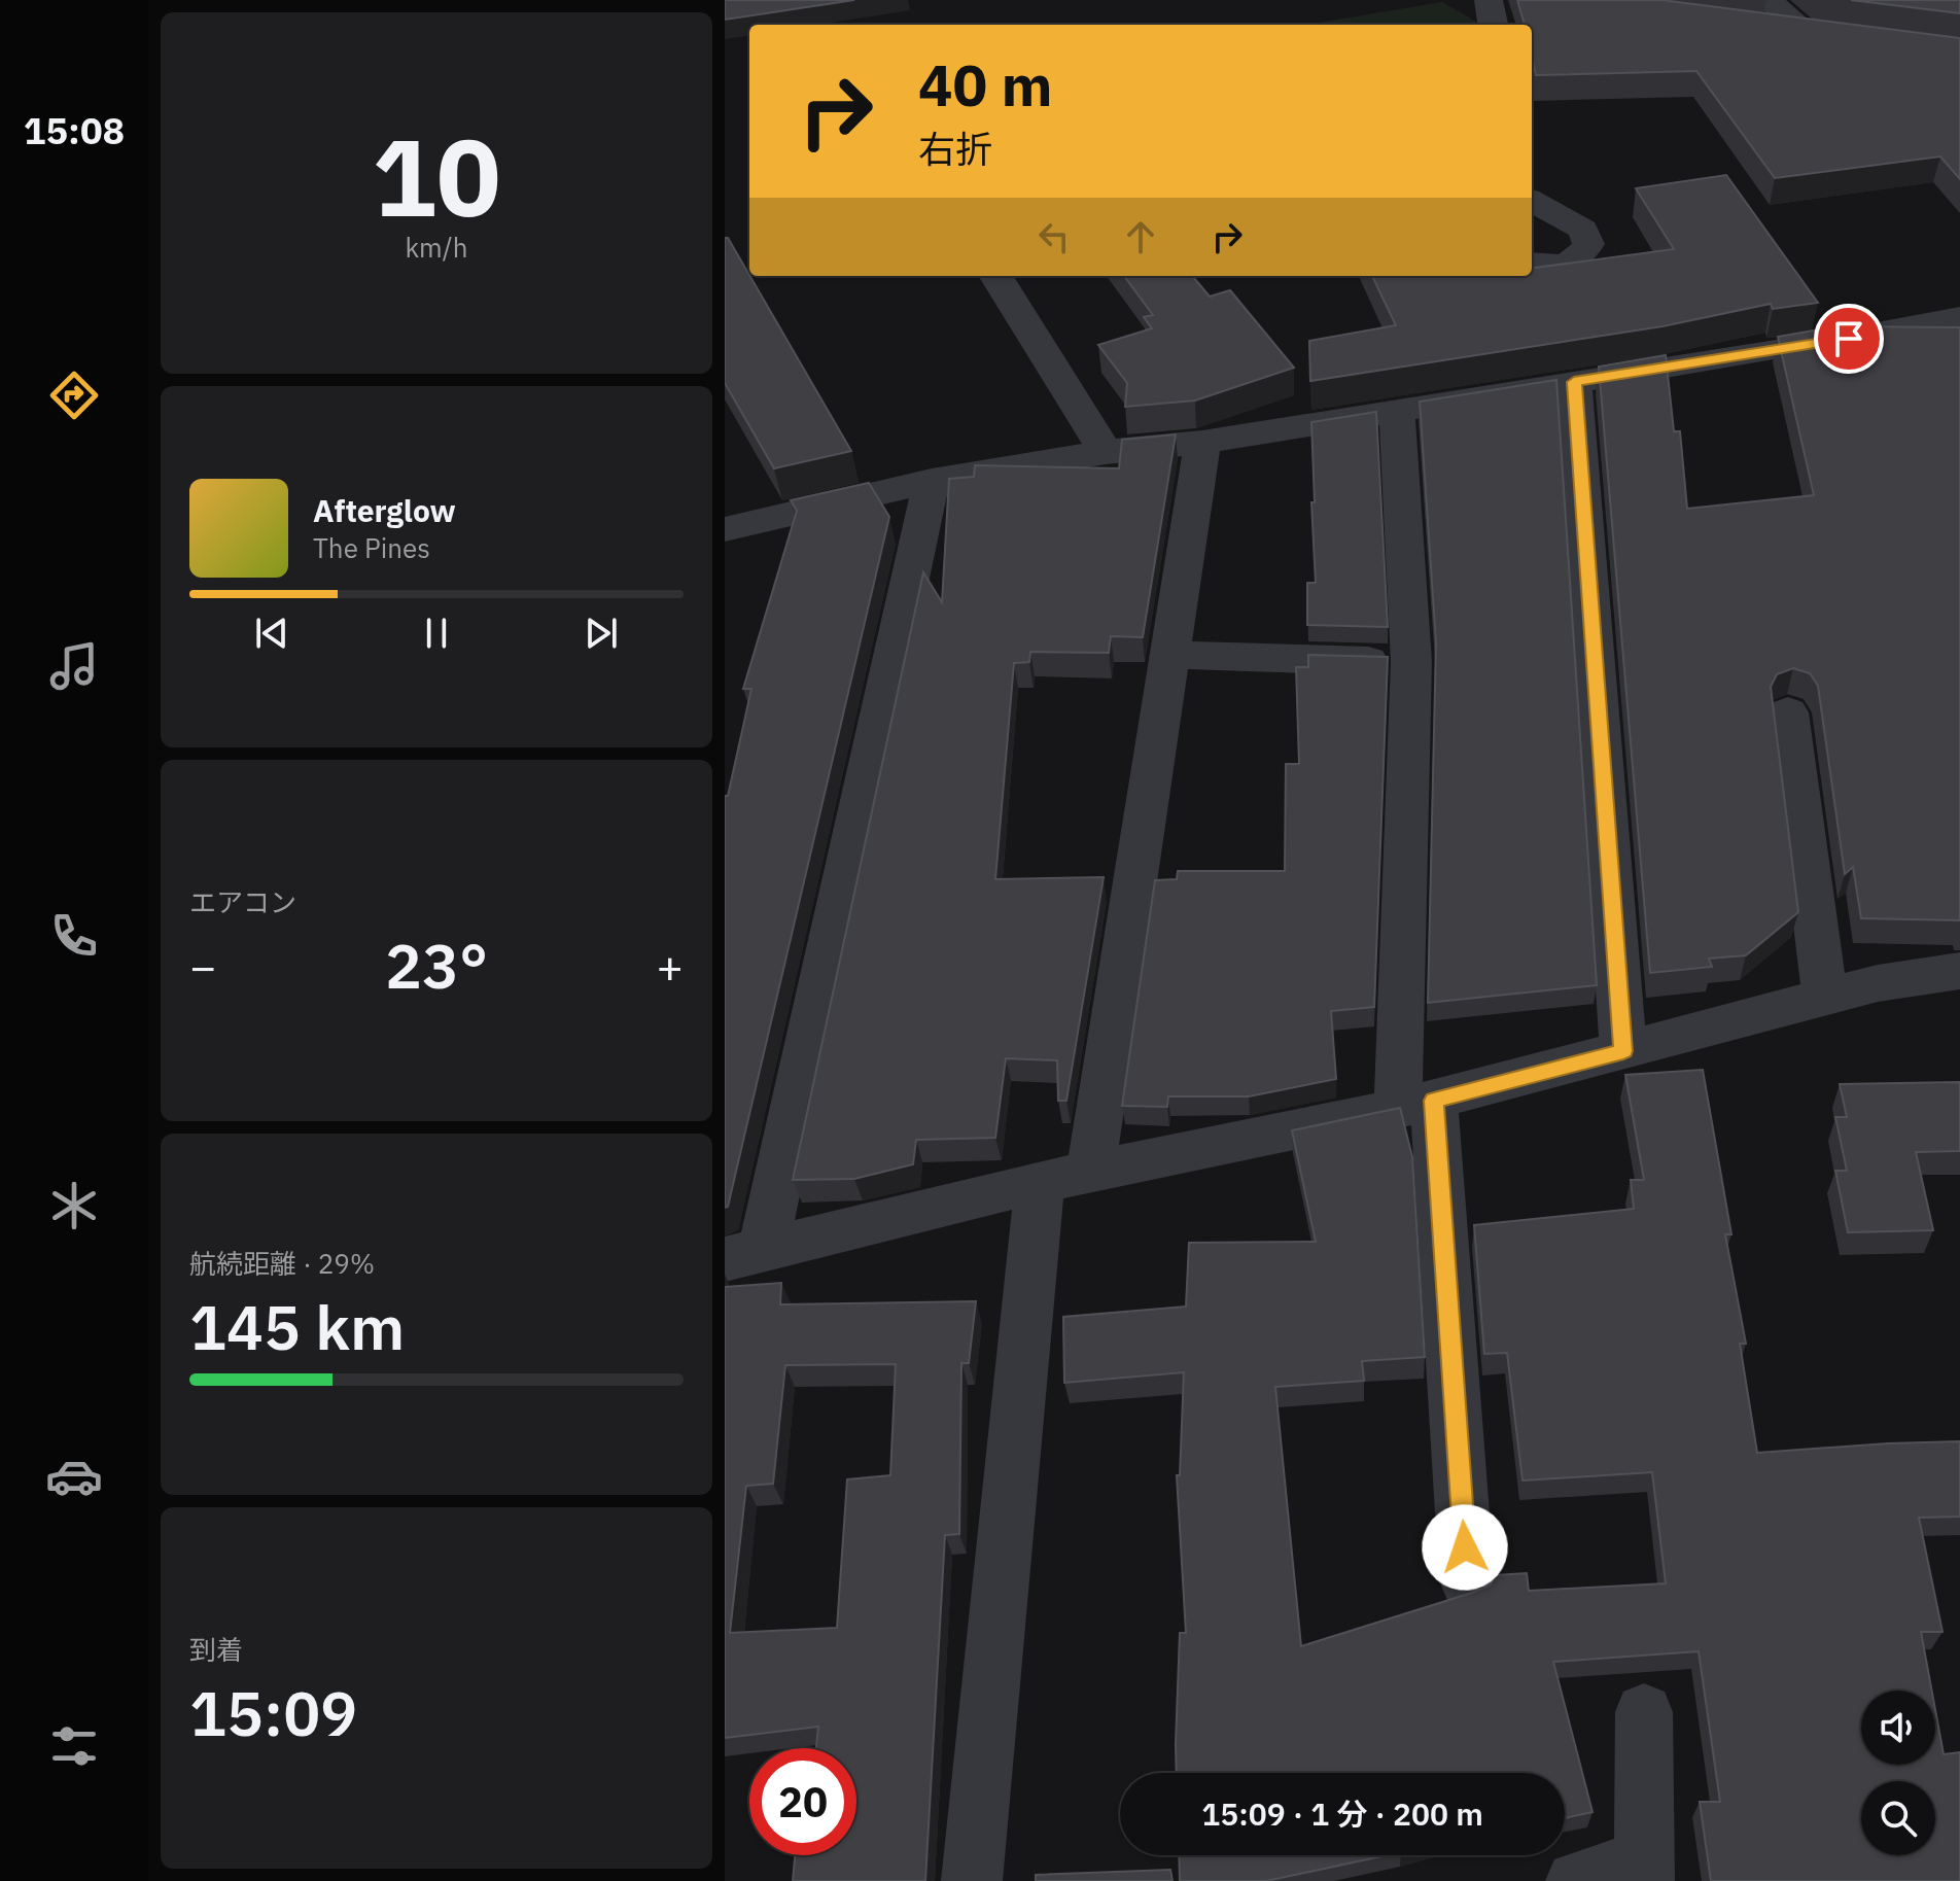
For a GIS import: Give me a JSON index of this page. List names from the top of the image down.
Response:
{
  "page": {
    "tabs": "15:08",
    "tile": [
      ["10", "km/h"],
      "エアコン",
      ["航続距離 · 29%", "145 km"],
      ["到着", "15:09"]
    ],
    "turn": ["40 m", "右折"],
    "song": ["Afterglow", "The Pines"],
    "heat": ["−", "23°", "+"],
    "limit": "20",
    "trip": "15:09 · 1 分 · 200 m"
  }
}
